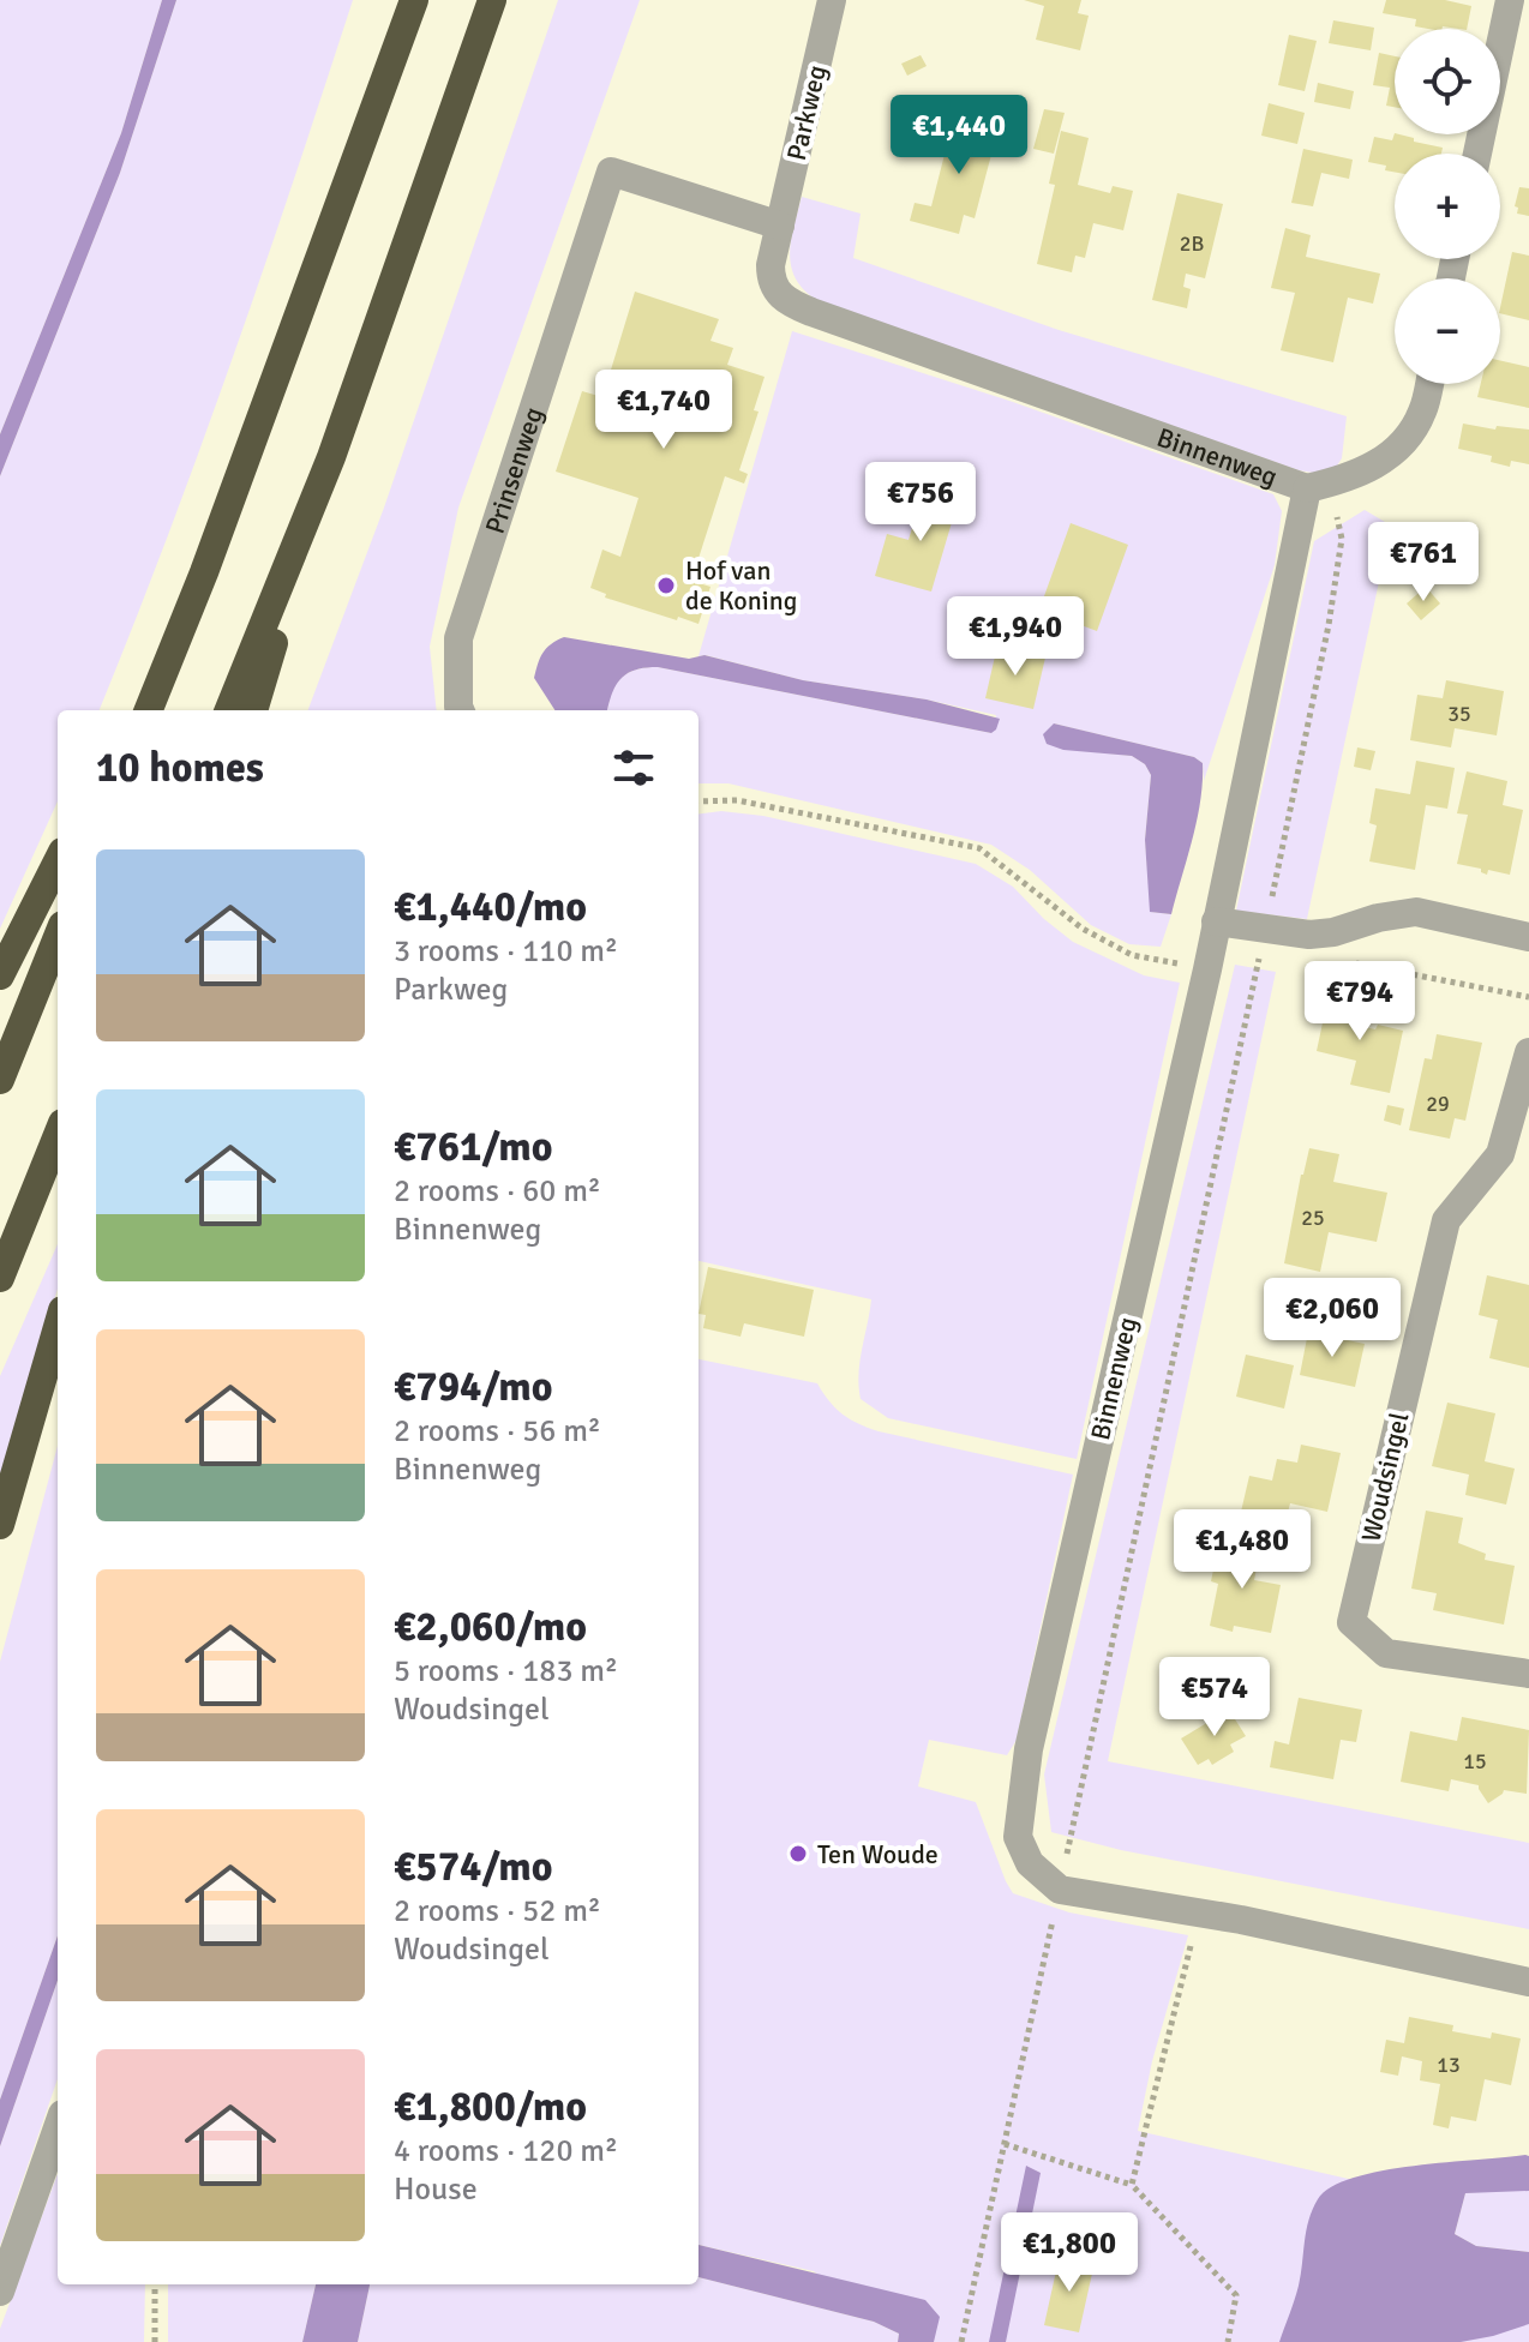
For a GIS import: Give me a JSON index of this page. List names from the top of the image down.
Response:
{
  "streets": {
    "street": [
      "Parkweg",
      "Binnenweg",
      "Prinsenweg",
      "Woudsingel"
    ]
  },
  "crossings": [
    ["Parkweg", "Binnenweg"],
    ["Parkweg", "Prinsenweg"],
    ["Binnenweg", "Prinsenweg"]
  ],
  "places": ["Hof van de Koning", "Ten Woude"],
  "house_numbers": [
    "2B",
    "35",
    "29",
    "25",
    "15",
    "13"
  ],
  "page": {
    "map_buttons": ["+", "−"],
    "price": [
      "€1,440",
      "€1,740",
      "€756",
      "€761",
      "€1,940",
      "€794",
      "€2,060",
      "€1,480",
      "€574",
      "€1,800"
    ],
    "heading": "10 homes",
    "list": [
      {
        "name": "€1,440/mo",
        "note": "3 rooms · 110 m² · Parkweg"
      },
      {
        "name": "€761/mo",
        "note": "2 rooms · 60 m² · Binnenweg"
      },
      {
        "name": "€794/mo",
        "note": "2 rooms · 56 m² · Binnenweg"
      },
      {
        "name": "€2,060/mo",
        "note": "5 rooms · 183 m² · Woudsingel"
      },
      {
        "name": "€574/mo",
        "note": "2 rooms · 52 m² · Woudsingel"
      },
      {
        "name": "€1,800/mo",
        "note": "4 rooms · 120 m² · House"
      }
    ]
  }
}
